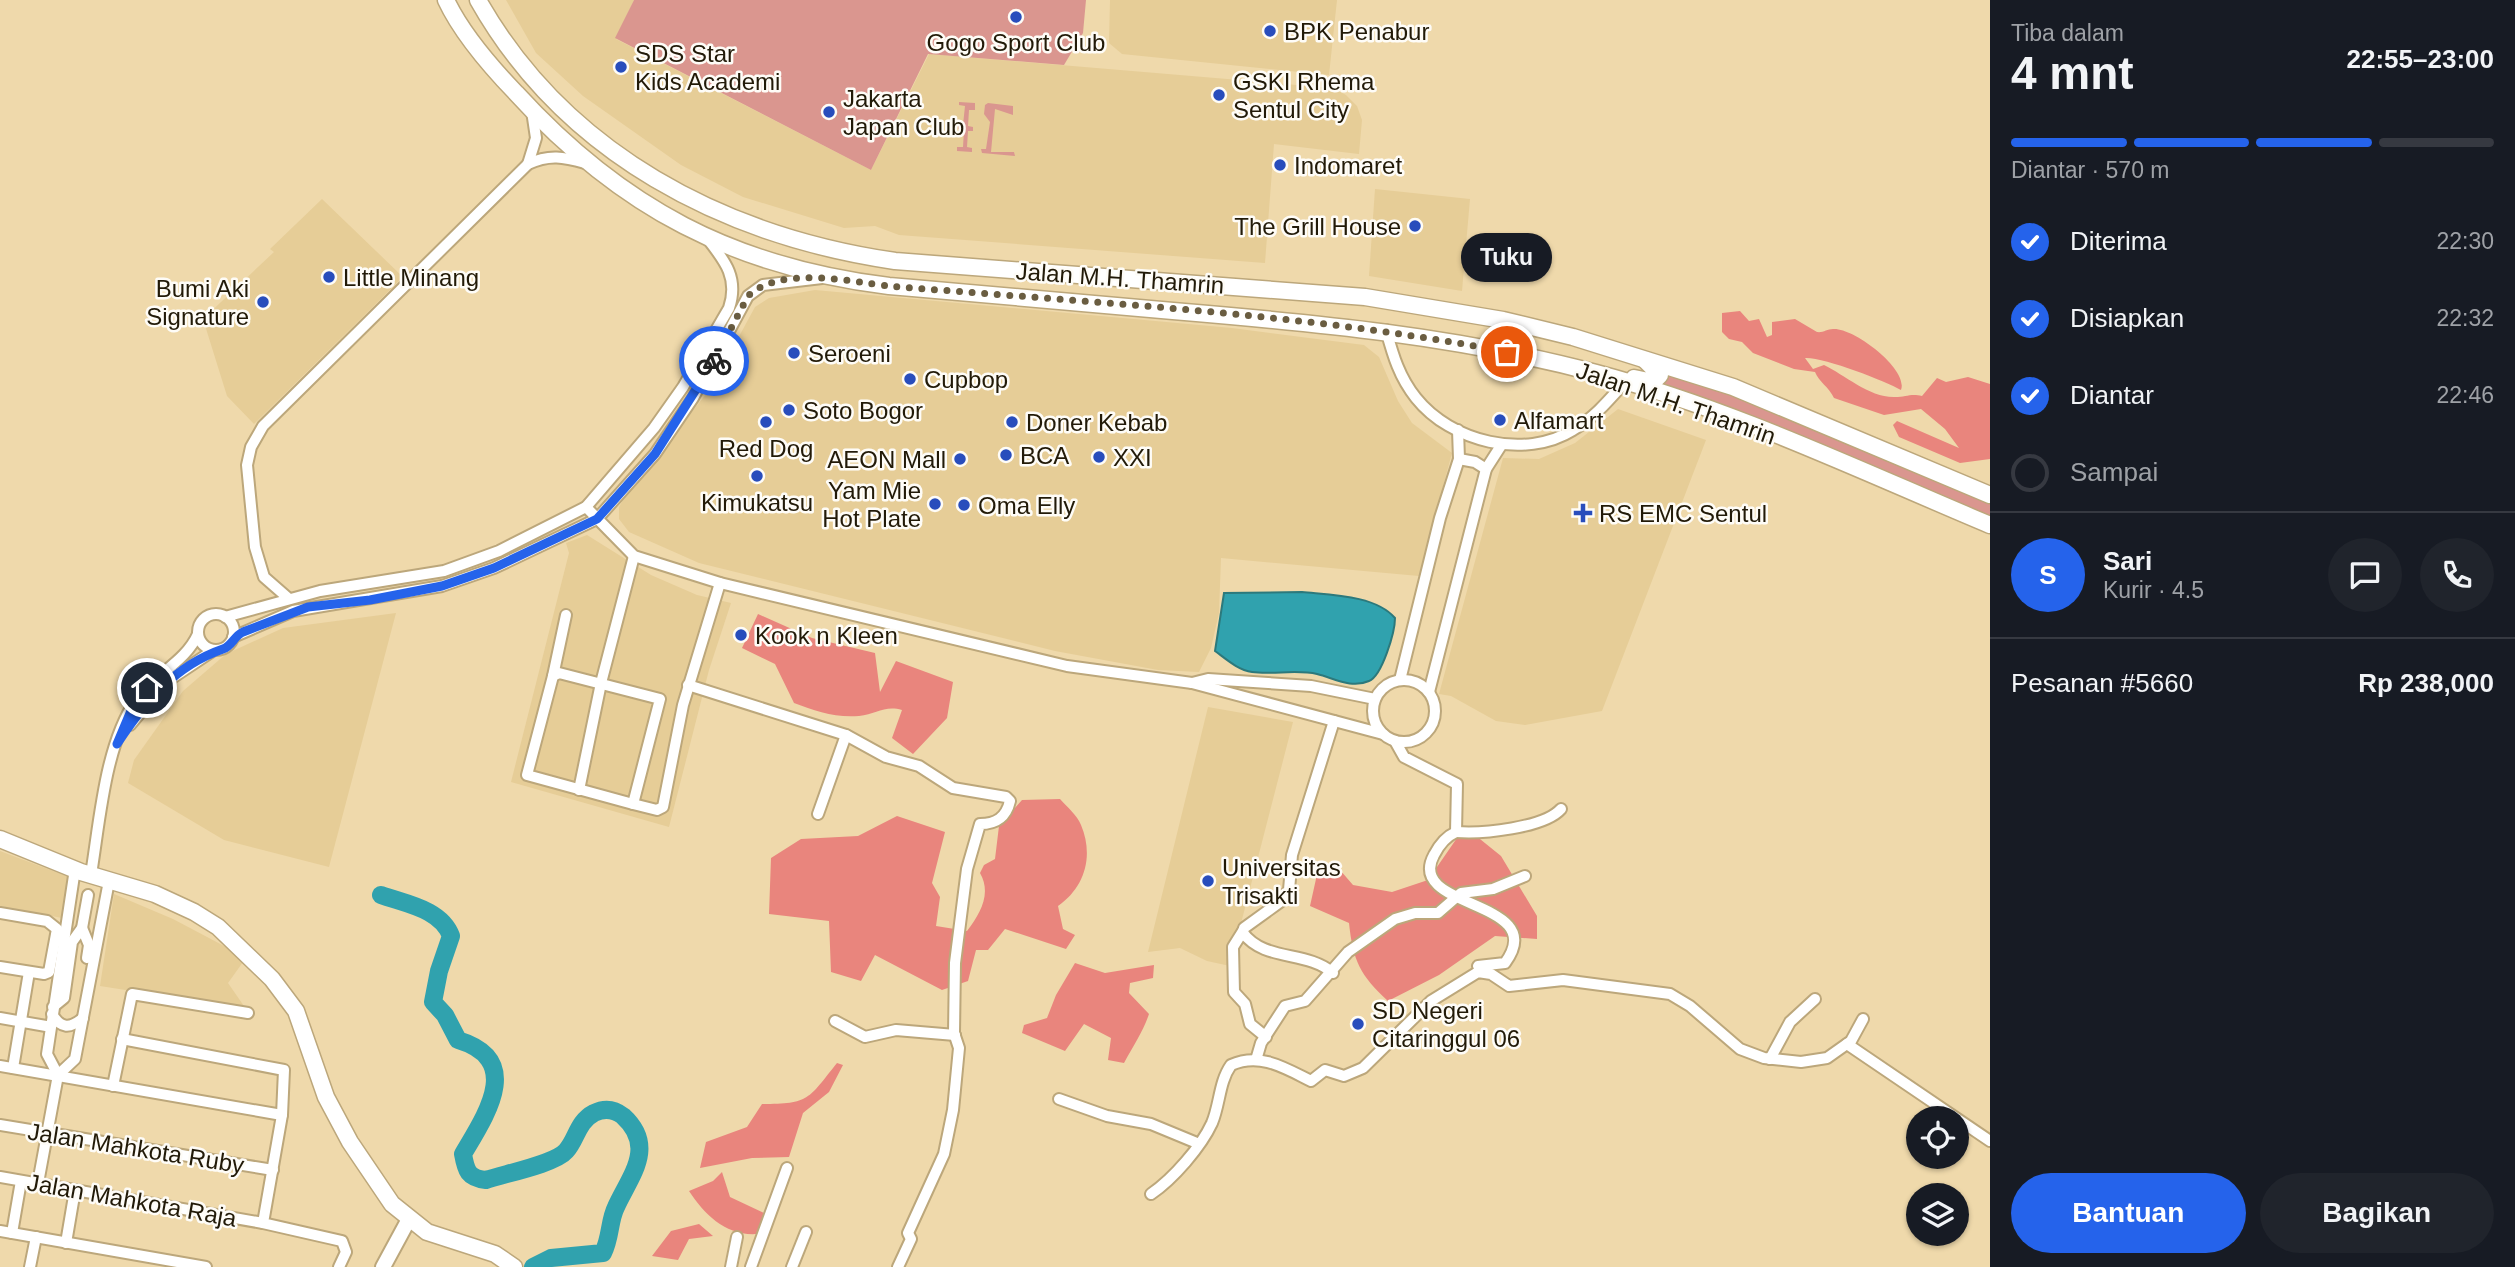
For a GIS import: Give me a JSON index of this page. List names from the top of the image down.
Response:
{
  "streets": {
    "main road": ["Jalan M.H. Thamrin"],
    "street": ["Jalan Mahkota Ruby", "Jalan Mahkota Raja"]
  },
  "places": {
    "other": [
      "Gogo Sport Club",
      "BPK Penabur",
      "SDS Star Kids Academi",
      "GSKI Rhema Sentul City",
      "Jakarta Japan Club",
      "Indomaret",
      "The Grill House",
      "Little Minang",
      "Bumi Aki Signature",
      "Tuku",
      "Seroeni",
      "Cupbop",
      "Soto Bogor",
      "Alfamart",
      "Red Dog",
      "Doner Kebab",
      "BCA",
      "XXI",
      "AEON Mall",
      "Kimukatsu",
      "Yam Mie Hot Plate",
      "Oma Elly",
      "Kook n Kleen",
      "Universitas Trisakti",
      "SD Negeri Citaringgul 06"
    ],
    "health": ["RS EMC Sentul"]
  },
  "page": {
    "heading": ["4 mnt", "Tiba dalam", "22:55–23:00"],
    "panel": [
      "Sari",
      "Kurir · 4.5",
      "Pesanan #5660",
      "Rp 238,000"
    ],
    "bar": "Diantar · 570 m",
    "list": [
      ["Diterima", "22:30"],
      ["Disiapkan", "22:32"],
      ["Diantar", "22:46"],
      "Sampai"
    ],
    "bubble": "Tuku",
    "round": "S",
    "buttons": ["Bantuan", "Bagikan"]
  }
}
